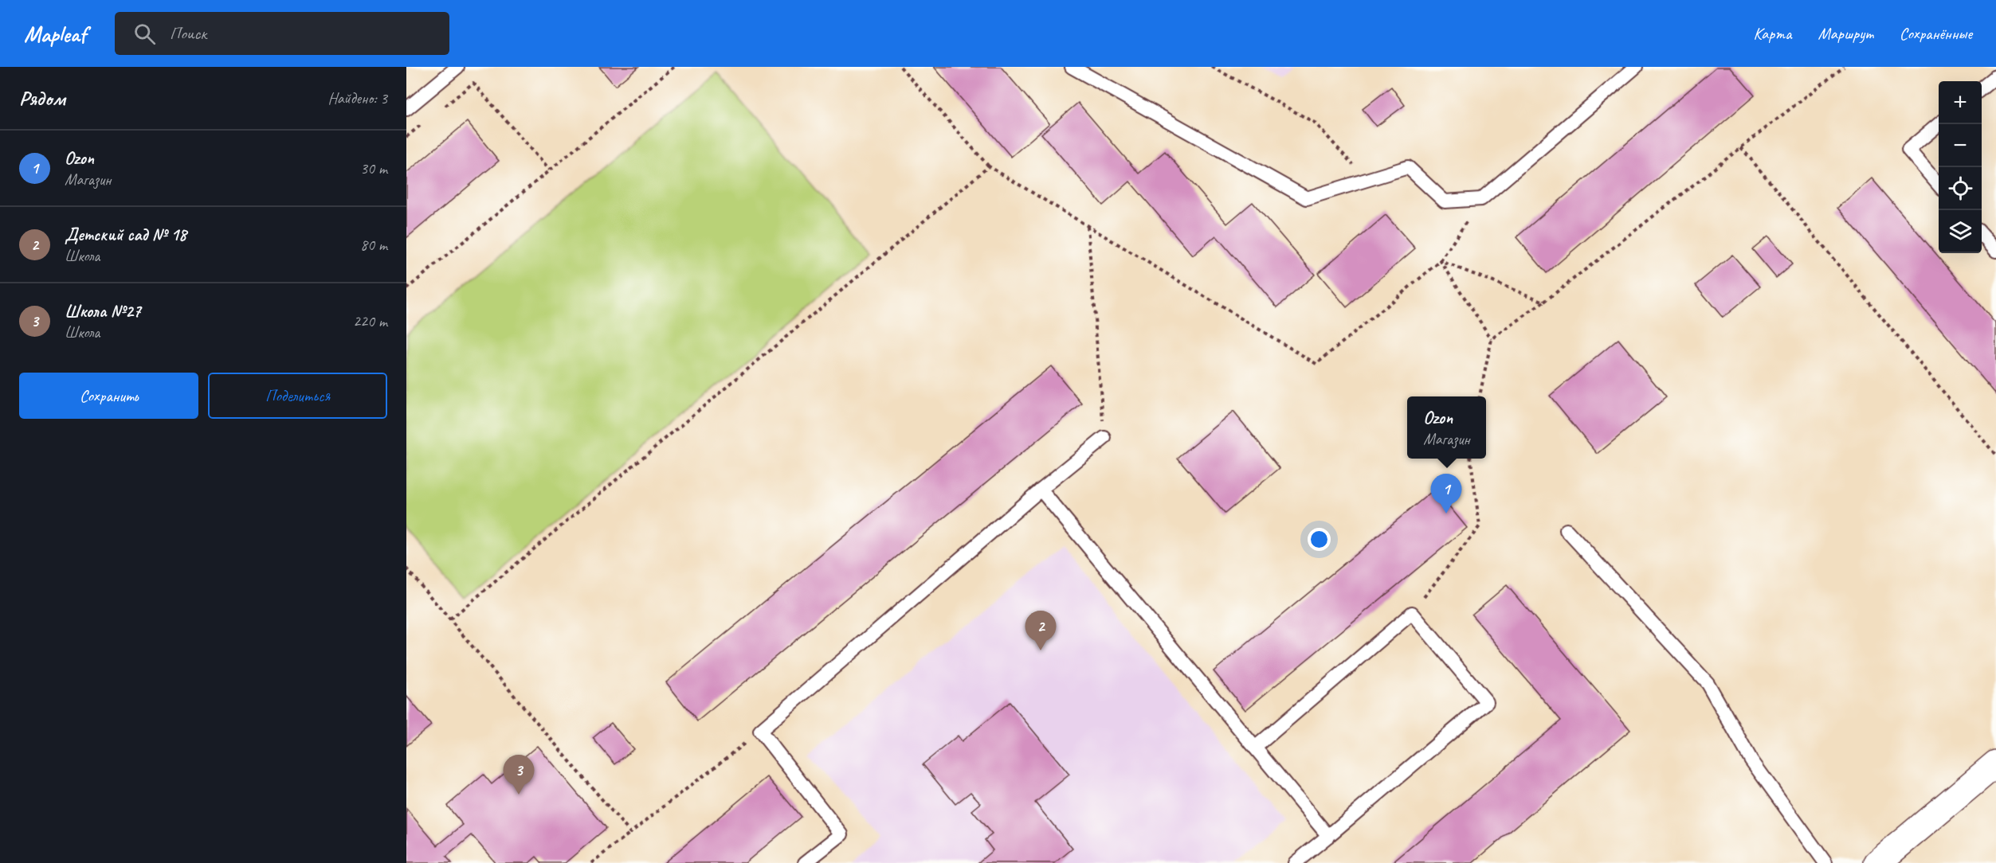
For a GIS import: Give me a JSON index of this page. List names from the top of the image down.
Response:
{
  "page": {
    "header": "Mapleaf",
    "search": "Поиск",
    "nav": ["Карта", "Маршрут", "Сохранённые"],
    "heading": ["Рядом", "Найдено: 3"],
    "map_buttons": ["+", "−"],
    "list": [
      {
        "mark": "1",
        "name": "Ozon",
        "note": "Магазин",
        "value": "30 m"
      },
      {
        "mark": "2",
        "name": "Детский сад № 18",
        "note": "Школа",
        "value": "80 m"
      },
      {
        "mark": "3",
        "name": "Школа №27",
        "note": "Школа",
        "value": "220 m"
      }
    ],
    "buttons": ["Сохранить", "Поделиться"],
    "popup": ["Ozon", "Магазин"],
    "pins": ["1", "2", "3"]
  }
}
